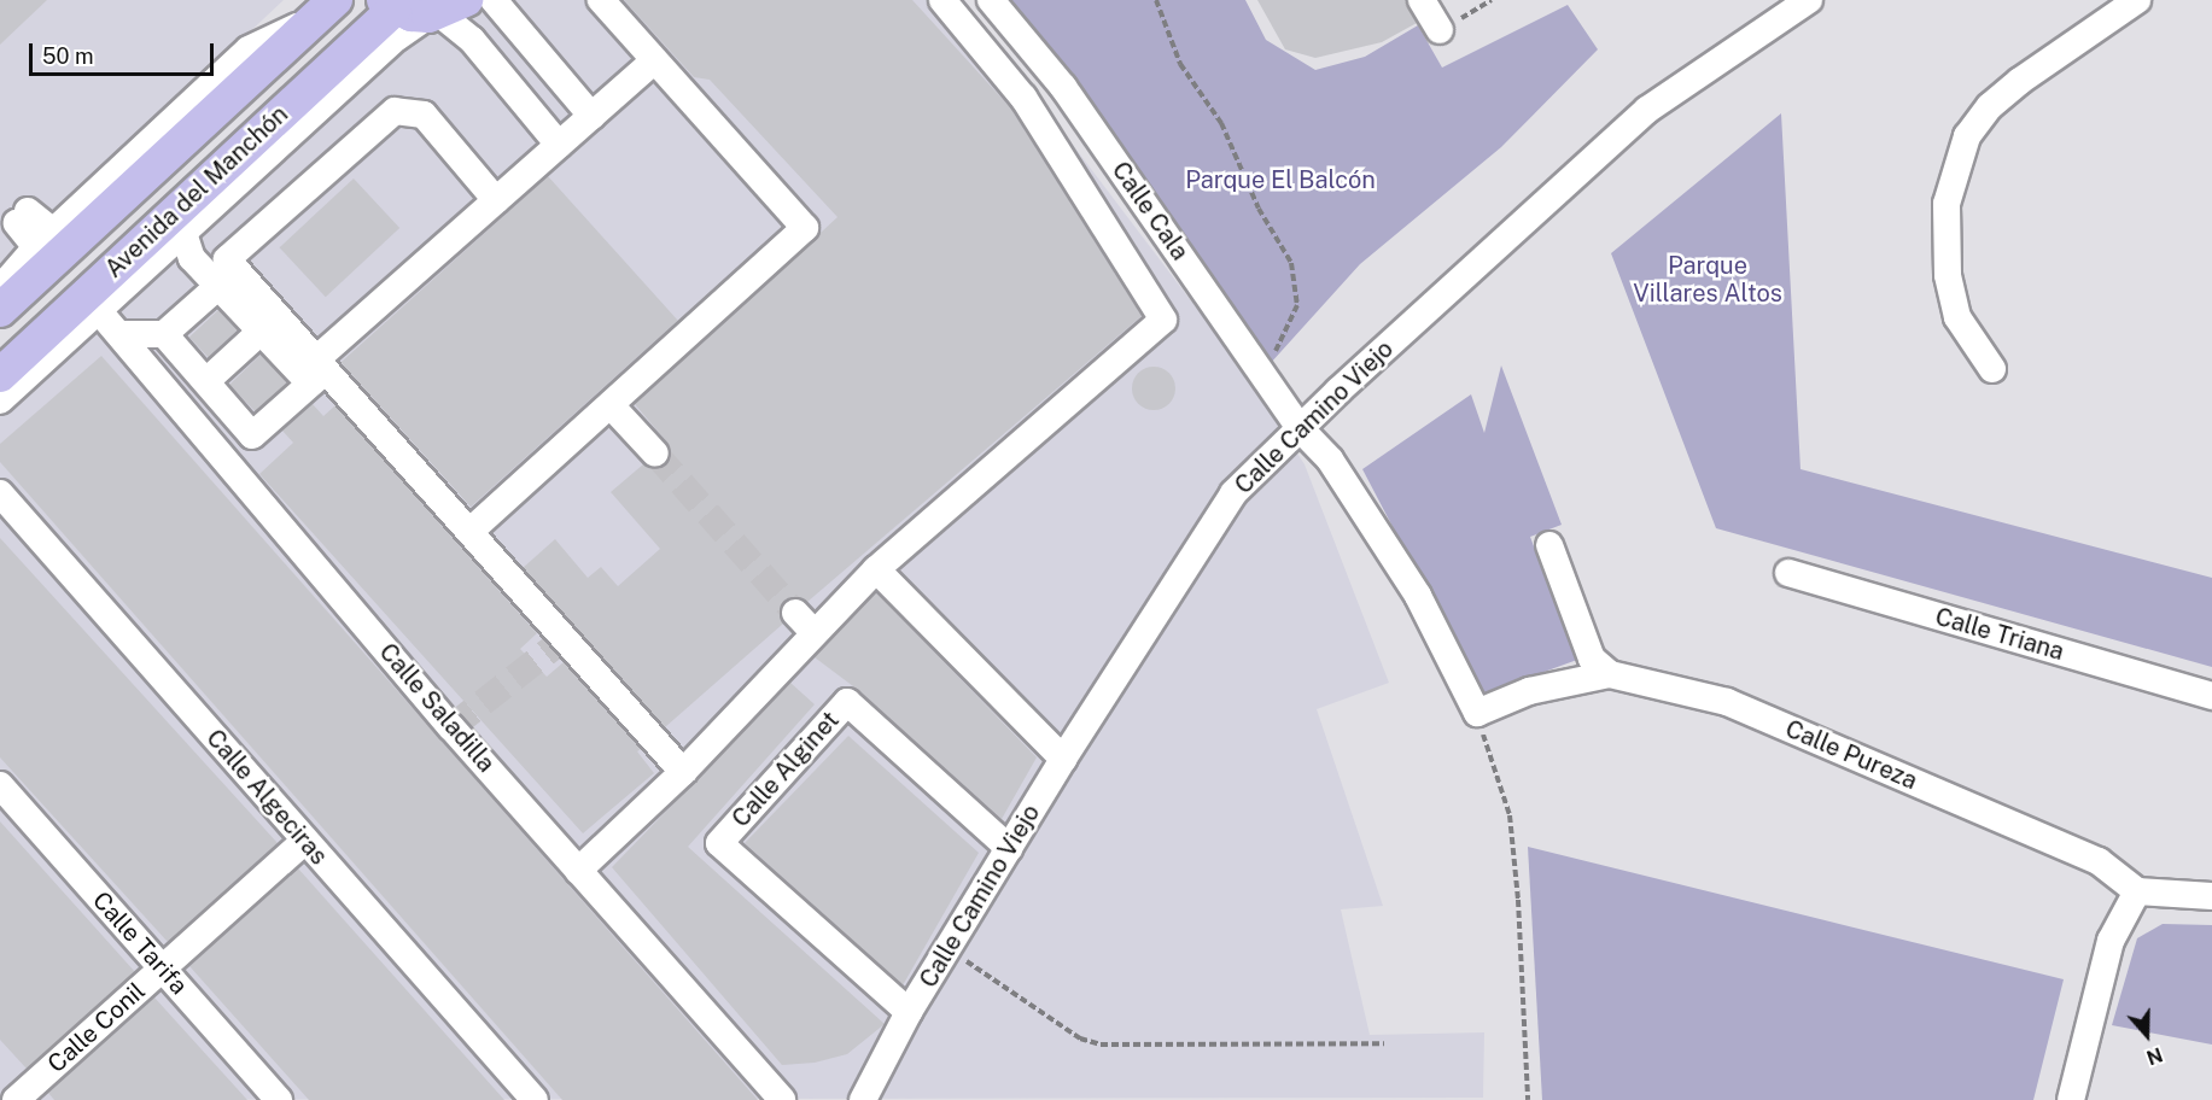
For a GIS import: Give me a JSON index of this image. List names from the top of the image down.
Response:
{
  "streets": {
    "main road": ["Avenida del Manchón"],
    "street": [
      "Calle Cala",
      "Calle Camino Viejo",
      "Calle Triana",
      "Calle Saladilla",
      "Calle Pureza",
      "Calle Alginet",
      "Calle Algeciras",
      "Calle Tarifa",
      "Calle Conil"
    ]
  },
  "crossings": [
    ["Avenida del Manchón", "Calle Saladilla"],
    ["Calle Cala", "Calle Camino Viejo"],
    ["Calle Cala", "Calle Pureza"],
    ["Calle Camino Viejo", "Calle Alginet"],
    ["Calle Algeciras", "Calle Conil"],
    ["Calle Tarifa", "Calle Conil"]
  ],
  "parks": ["Parque El Balcón", "Parque Villares Altos"],
  "scale_bar": "50 m",
  "north": "bottom"
}
